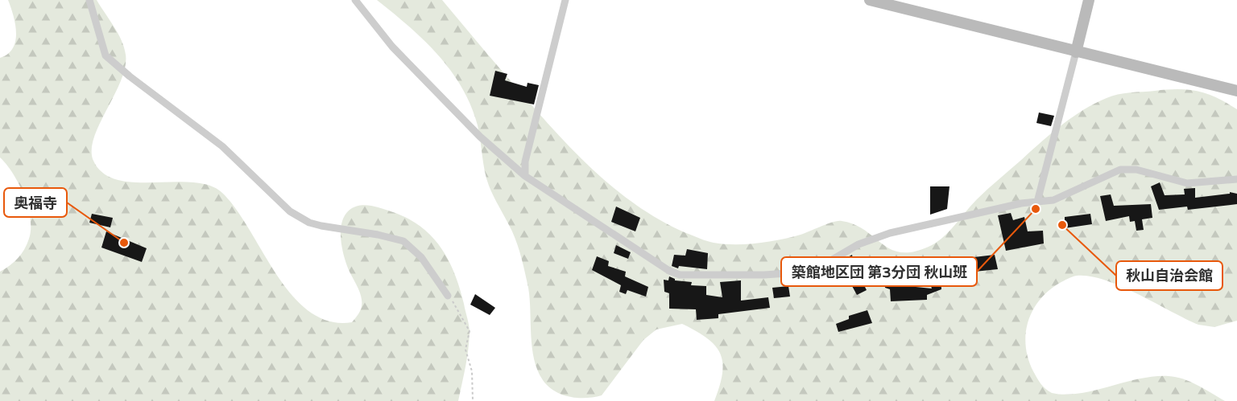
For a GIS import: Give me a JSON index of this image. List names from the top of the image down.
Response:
{
  "places": ["築館地区団 第3分団 秋山班", "秋山自治会館", "奥福寺"]
}
